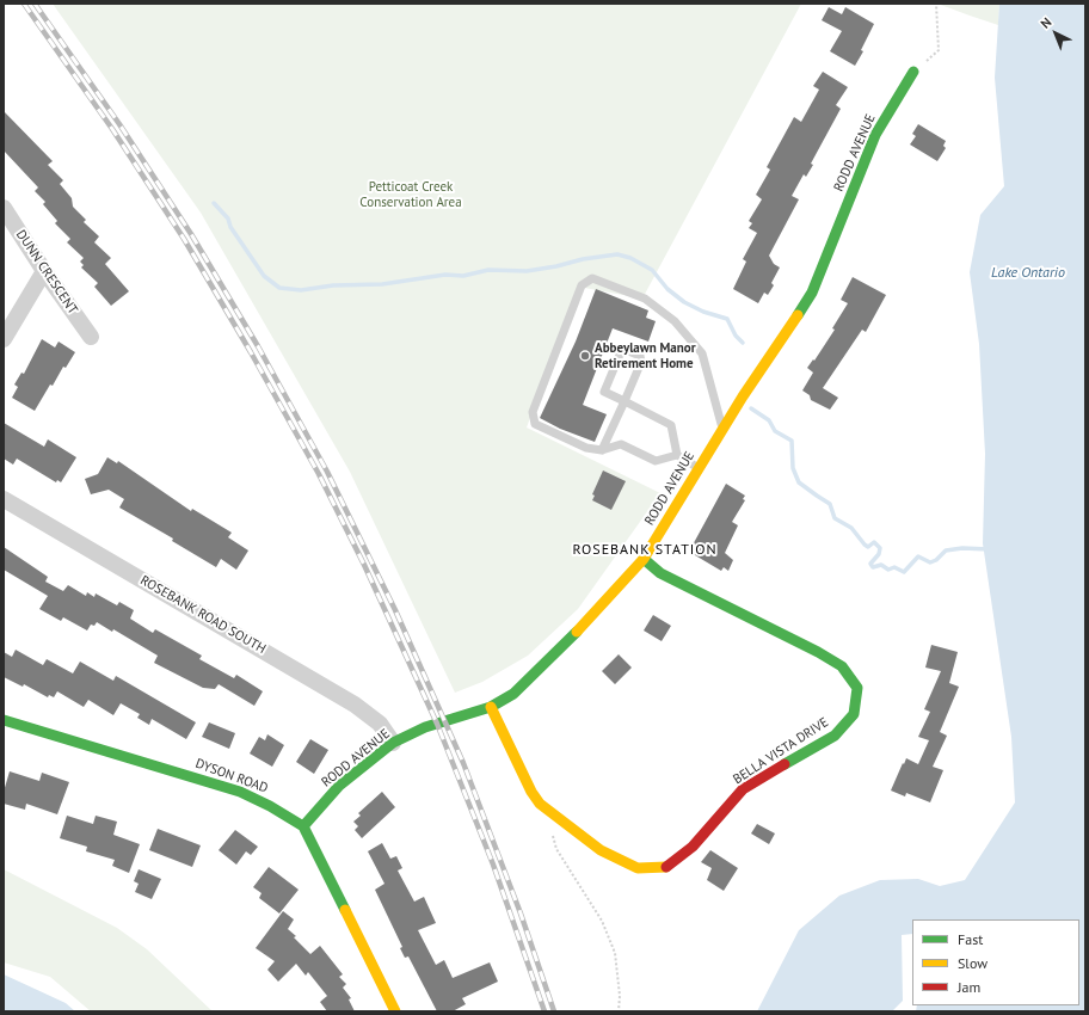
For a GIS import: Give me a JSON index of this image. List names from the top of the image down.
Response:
{
  "streets": {
    "street": [
      "RODD AVENUE",
      "DUNN CRESCENT",
      "ROSEBANK ROAD SOUTH",
      "BELLA VISTA DRIVE",
      "DYSON ROAD"
    ]
  },
  "crossings": [
    ["RODD AVENUE", "ROSEBANK ROAD SOUTH"],
    ["RODD AVENUE", "BELLA VISTA DRIVE"],
    ["RODD AVENUE", "DYSON ROAD"]
  ],
  "districts": ["ROSEBANK STATION"],
  "water": ["Lake Ontario"],
  "parks": ["Petticoat Creek Conservation Area"],
  "places": ["Abbeylawn Manor Retirement Home"],
  "legend": ["Fast", "Slow", "Jam"],
  "north": "top left"
}
